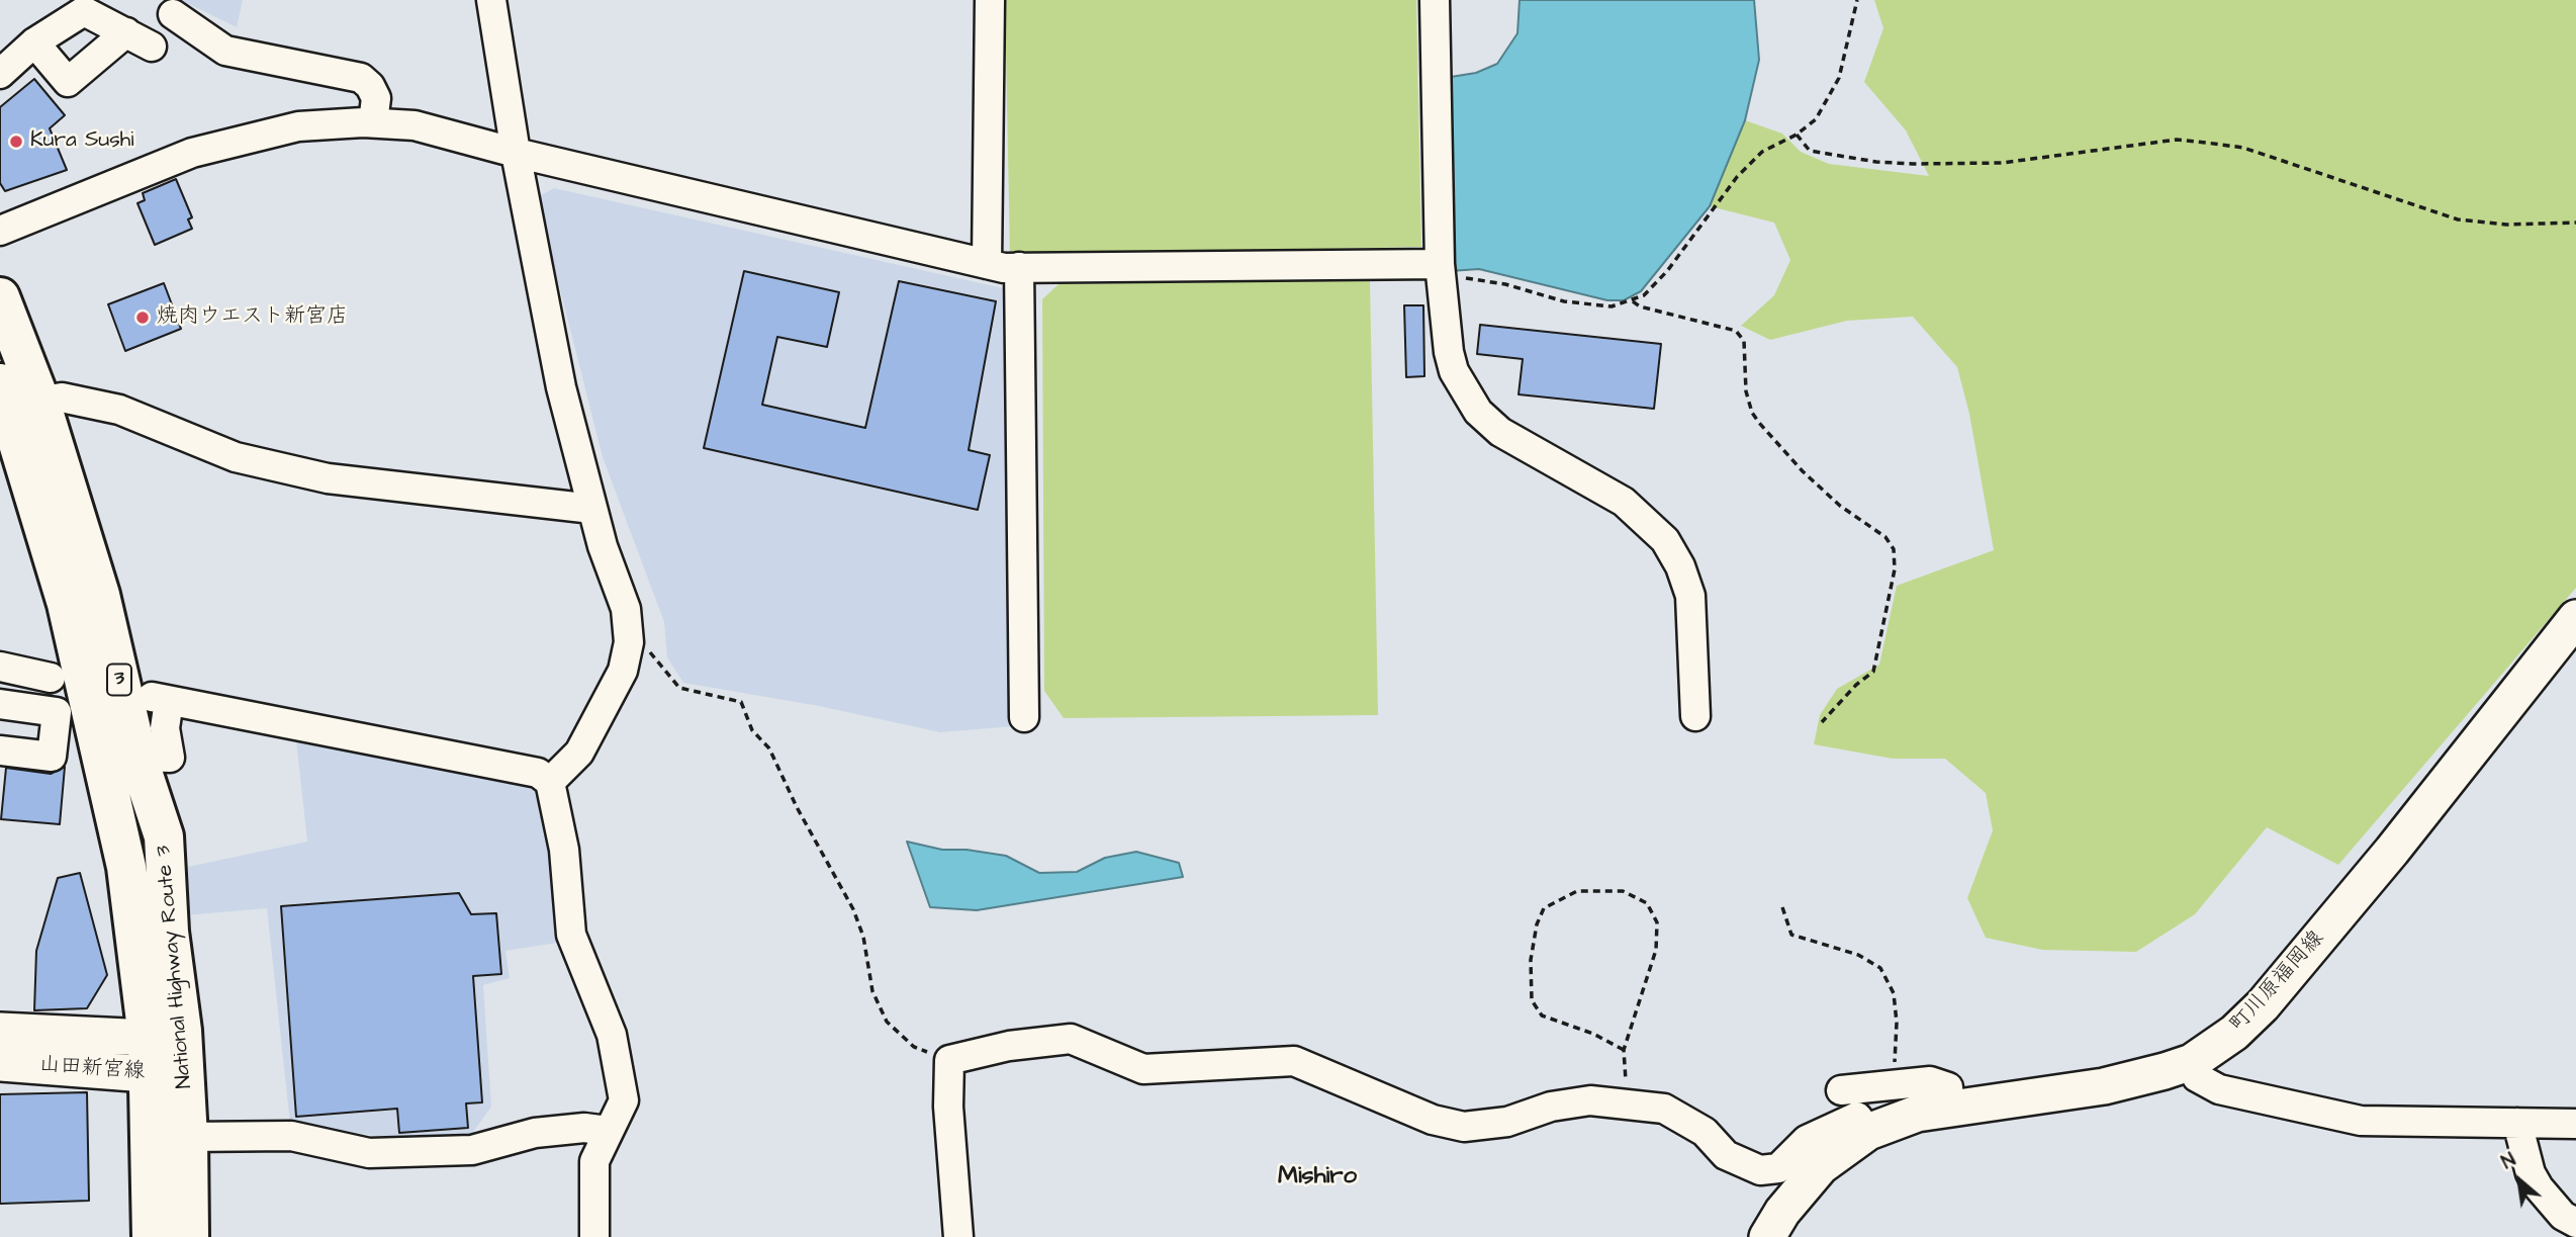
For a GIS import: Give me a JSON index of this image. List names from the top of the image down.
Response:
{
  "streets": {
    "highway": ["3", "National Highway Route 3"],
    "main road": ["町川原福岡線", "山田新宮線"]
  },
  "crossings": [
    ["National Highway Route 3", "山田新宮線"]
  ],
  "districts": ["Mishiro"],
  "places": ["Kura Sushi", "焼肉ウエスト新宮店"],
  "north": "top left"
}
